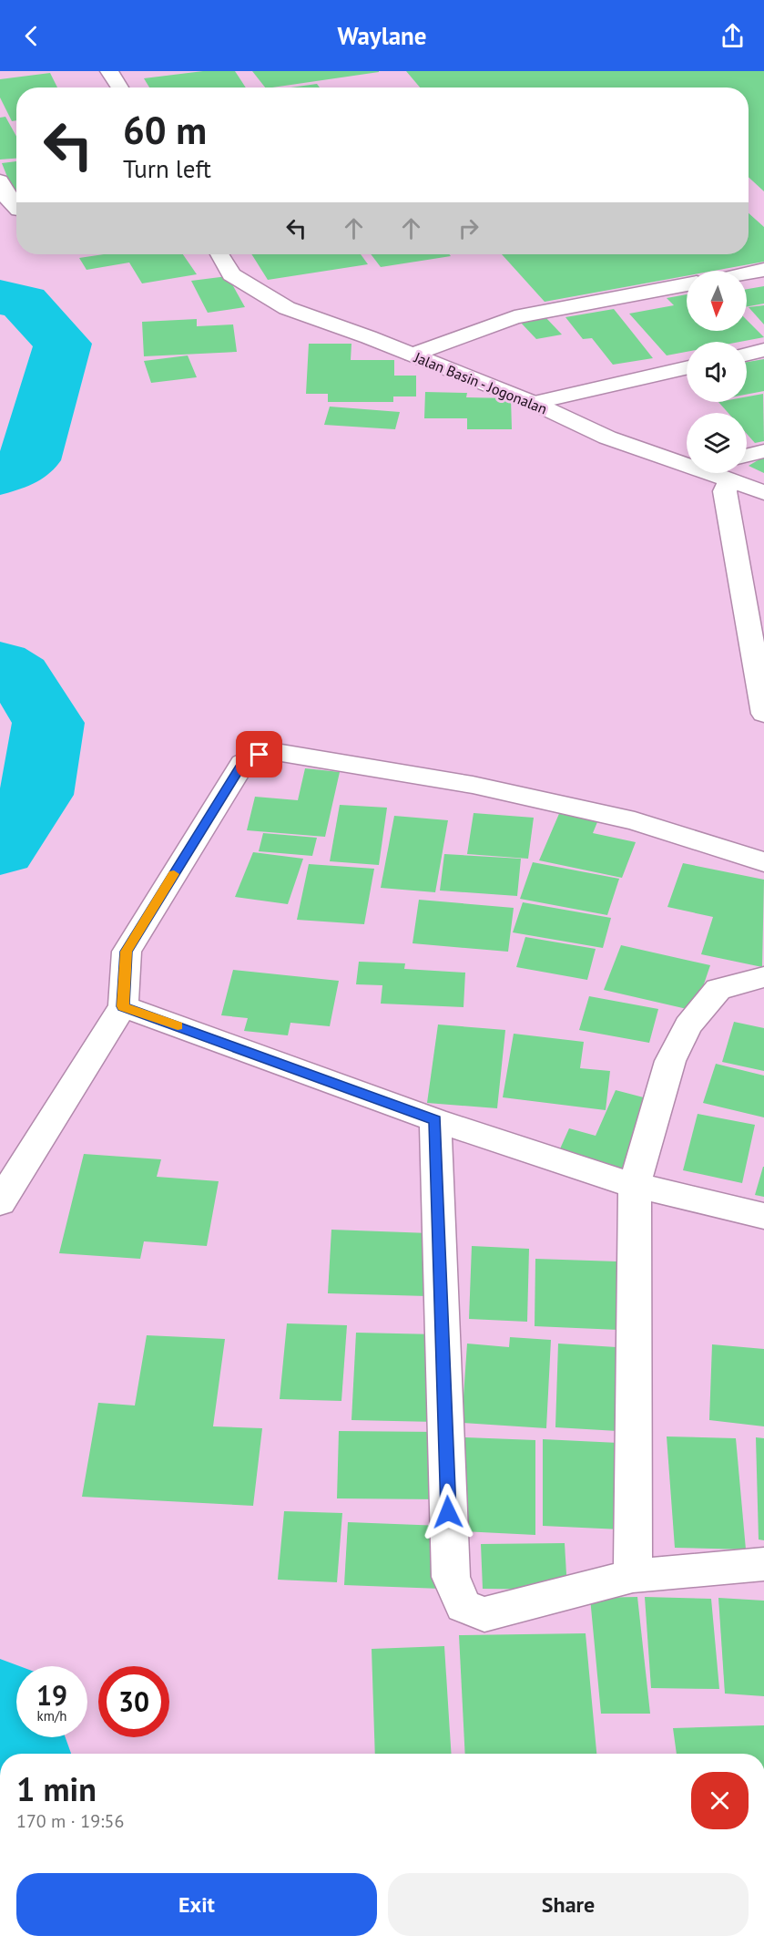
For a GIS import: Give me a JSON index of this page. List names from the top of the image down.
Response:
{
  "streets": {
    "street": ["Jalan Basin - Jogonalan"]
  },
  "north": "bottom",
  "page": {
    "header": "Waylane",
    "turn": ["60 m", "Turn left"],
    "speed": "19 km/h",
    "limit": "30",
    "heading": ["1 min", "170 m · 19:56"],
    "buttons": ["Exit", "Share"]
  }
}
